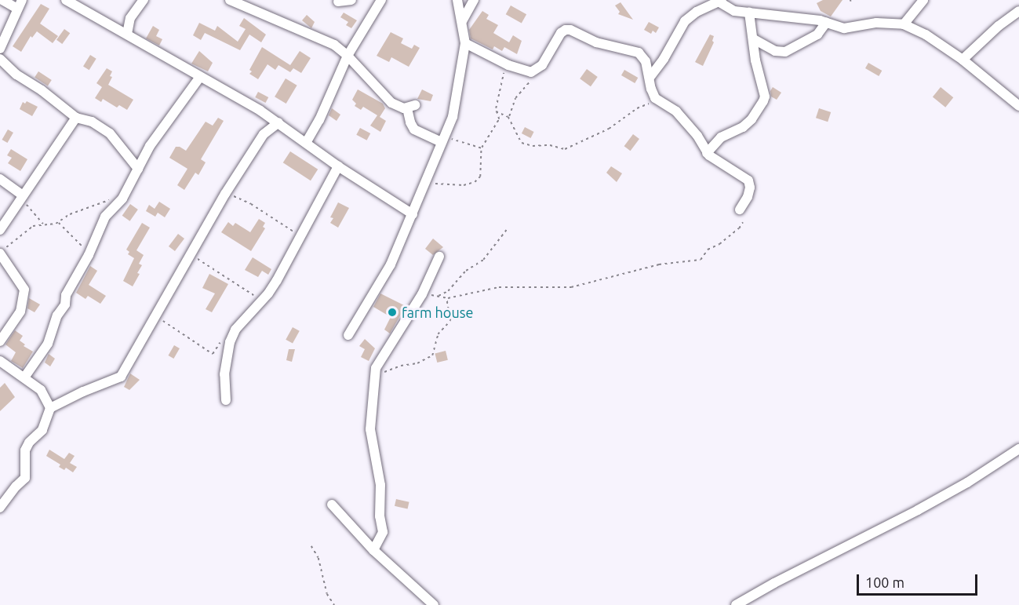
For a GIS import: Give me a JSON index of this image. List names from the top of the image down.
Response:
{
  "places": ["farm house"],
  "scale_bar": "100 m"
}
